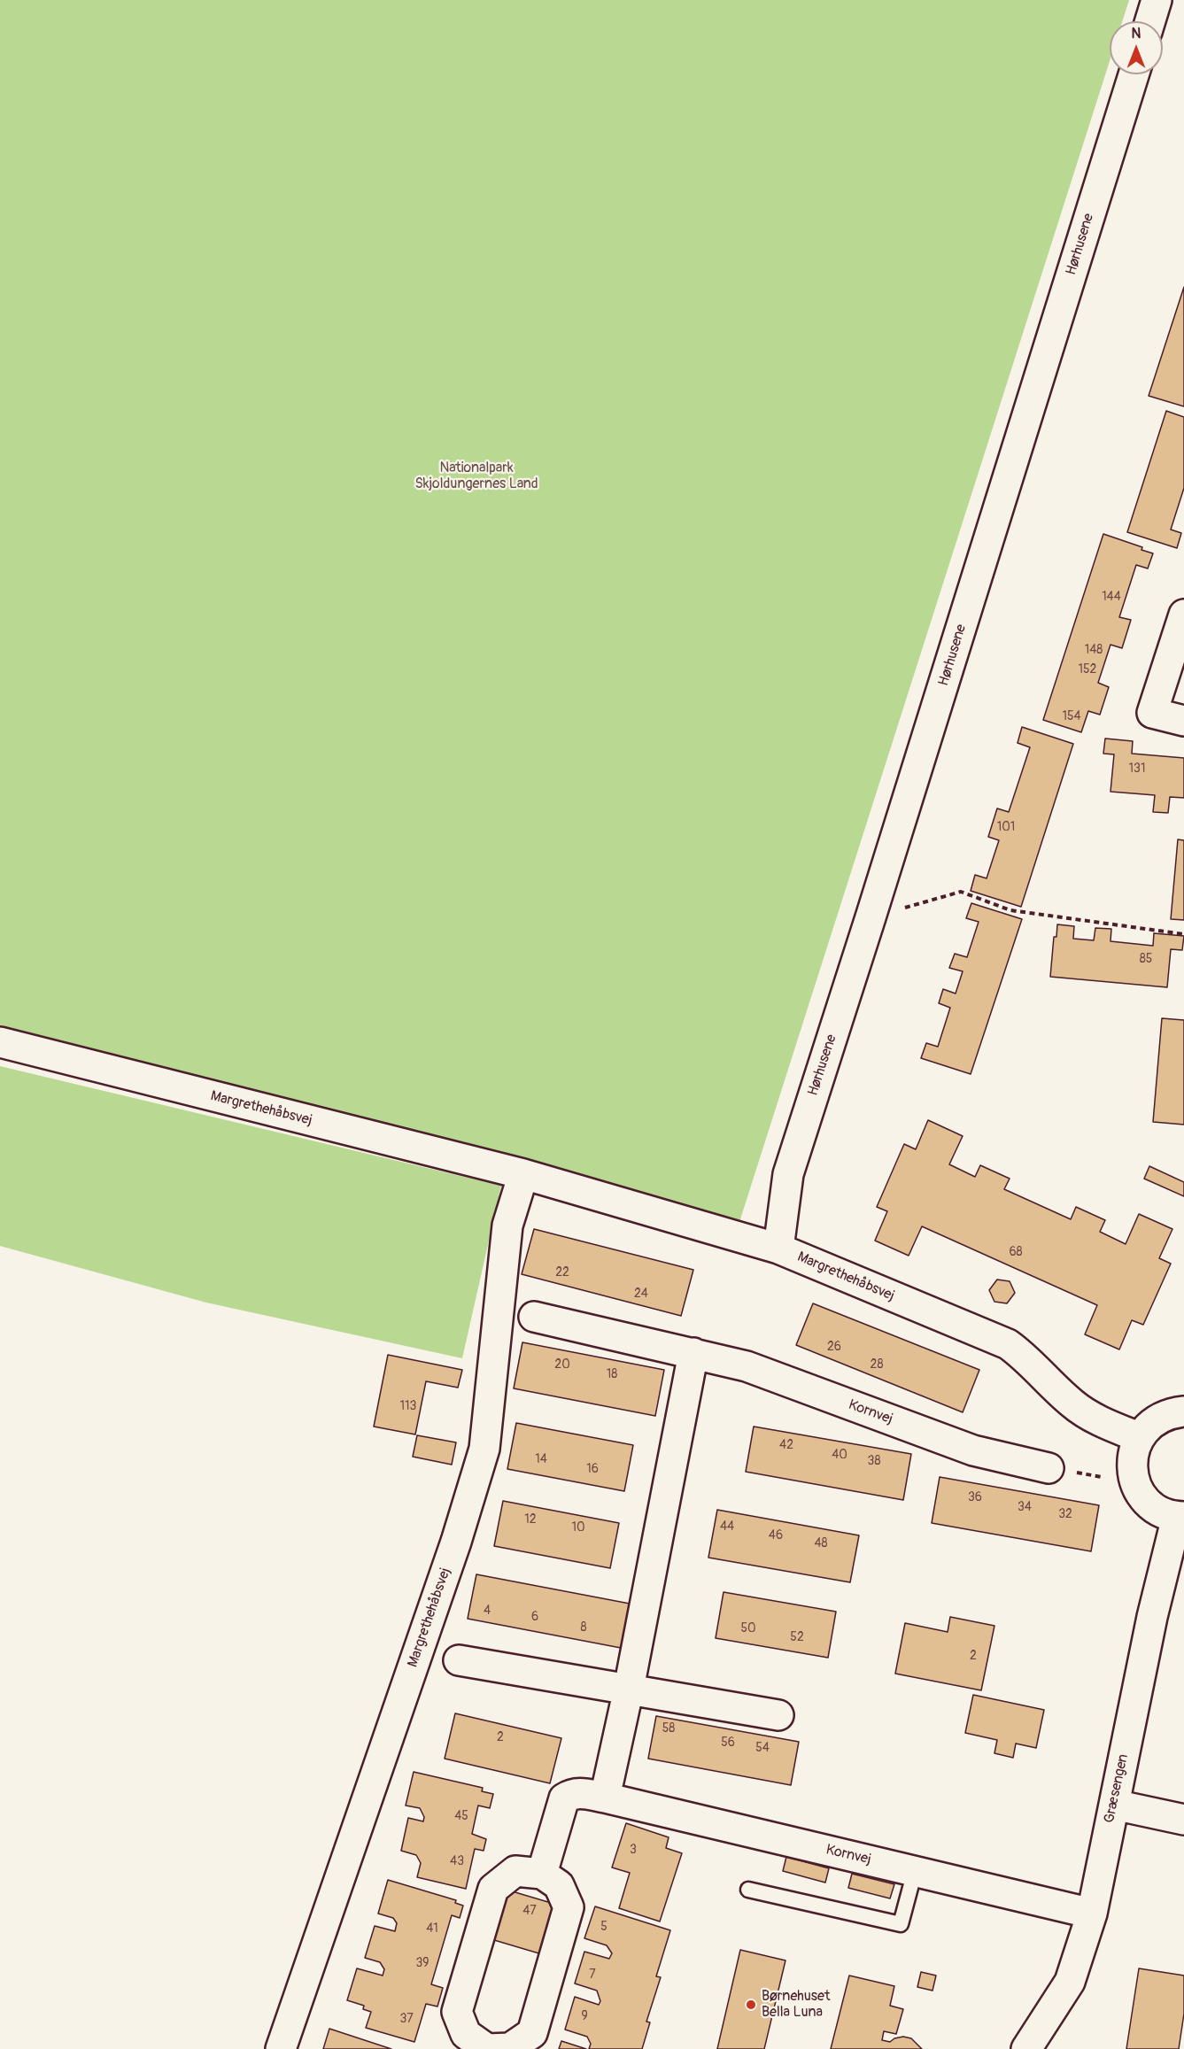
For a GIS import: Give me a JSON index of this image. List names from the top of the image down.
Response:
{
  "streets": {
    "street": [
      "Hørhusene",
      "Margrethehåbsvej",
      "Kornvej",
      "Græsengen"
    ]
  },
  "crossings": [
    ["Hørhusene", "Margrethehåbsvej"],
    ["Kornvej", "Græsengen"]
  ],
  "parks": ["Nationalpark Skjoldungernes Land"],
  "places": ["Børnehuset Bella Luna"],
  "house_numbers": [
    "144",
    "148",
    "152",
    "154",
    "131",
    "101",
    "85",
    "68",
    "22",
    "24",
    "26",
    "20",
    "28",
    "18",
    "113",
    "42",
    "40",
    "14",
    "38",
    "16",
    "36",
    "34",
    "32",
    "12",
    "44",
    "10",
    "46",
    "48",
    "4",
    "6",
    "8",
    "50",
    "52",
    "2",
    "58",
    "2",
    "56",
    "54",
    "45",
    "3",
    "43",
    "47",
    "5",
    "41",
    "39",
    "7",
    "9",
    "37"
  ],
  "north": "top"
}
